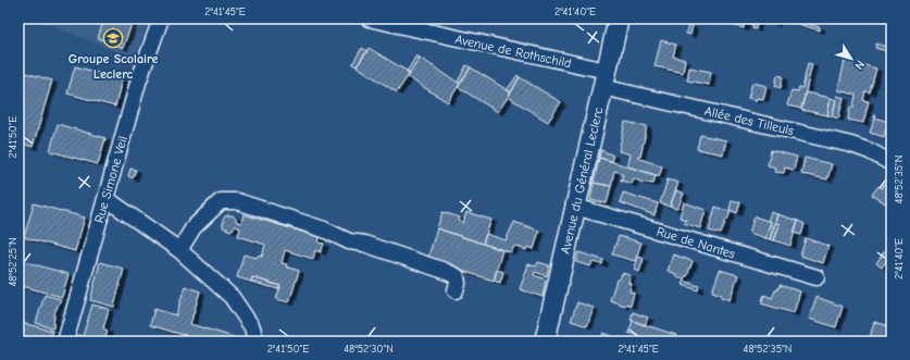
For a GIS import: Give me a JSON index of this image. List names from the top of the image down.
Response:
{
  "streets": {
    "main road": ["Avenue du Général Leclerc"],
    "street": [
      "Avenue de Rothschild",
      "Allée des Tilleuls",
      "Rue Simone Veil",
      "Rue de Nantes"
    ]
  },
  "crossings": [
    ["Avenue de Rothschild", "Allée des Tilleuls"],
    ["Avenue de Rothschild", "Avenue du Général Leclerc"],
    ["Allée des Tilleuls", "Avenue du Général Leclerc"],
    ["Avenue du Général Leclerc", "Rue de Nantes"]
  ],
  "places": {
    "school or university": ["Groupe Scolaire Leclerc"]
  },
  "north": "bottom right",
  "coordinates": [
    "2°41'45\"E",
    "2°41'40\"E",
    "2°41'50\"E",
    "48°52'35\"N",
    "48°52'25\"N",
    "48°52'30\"N"
  ]
}
